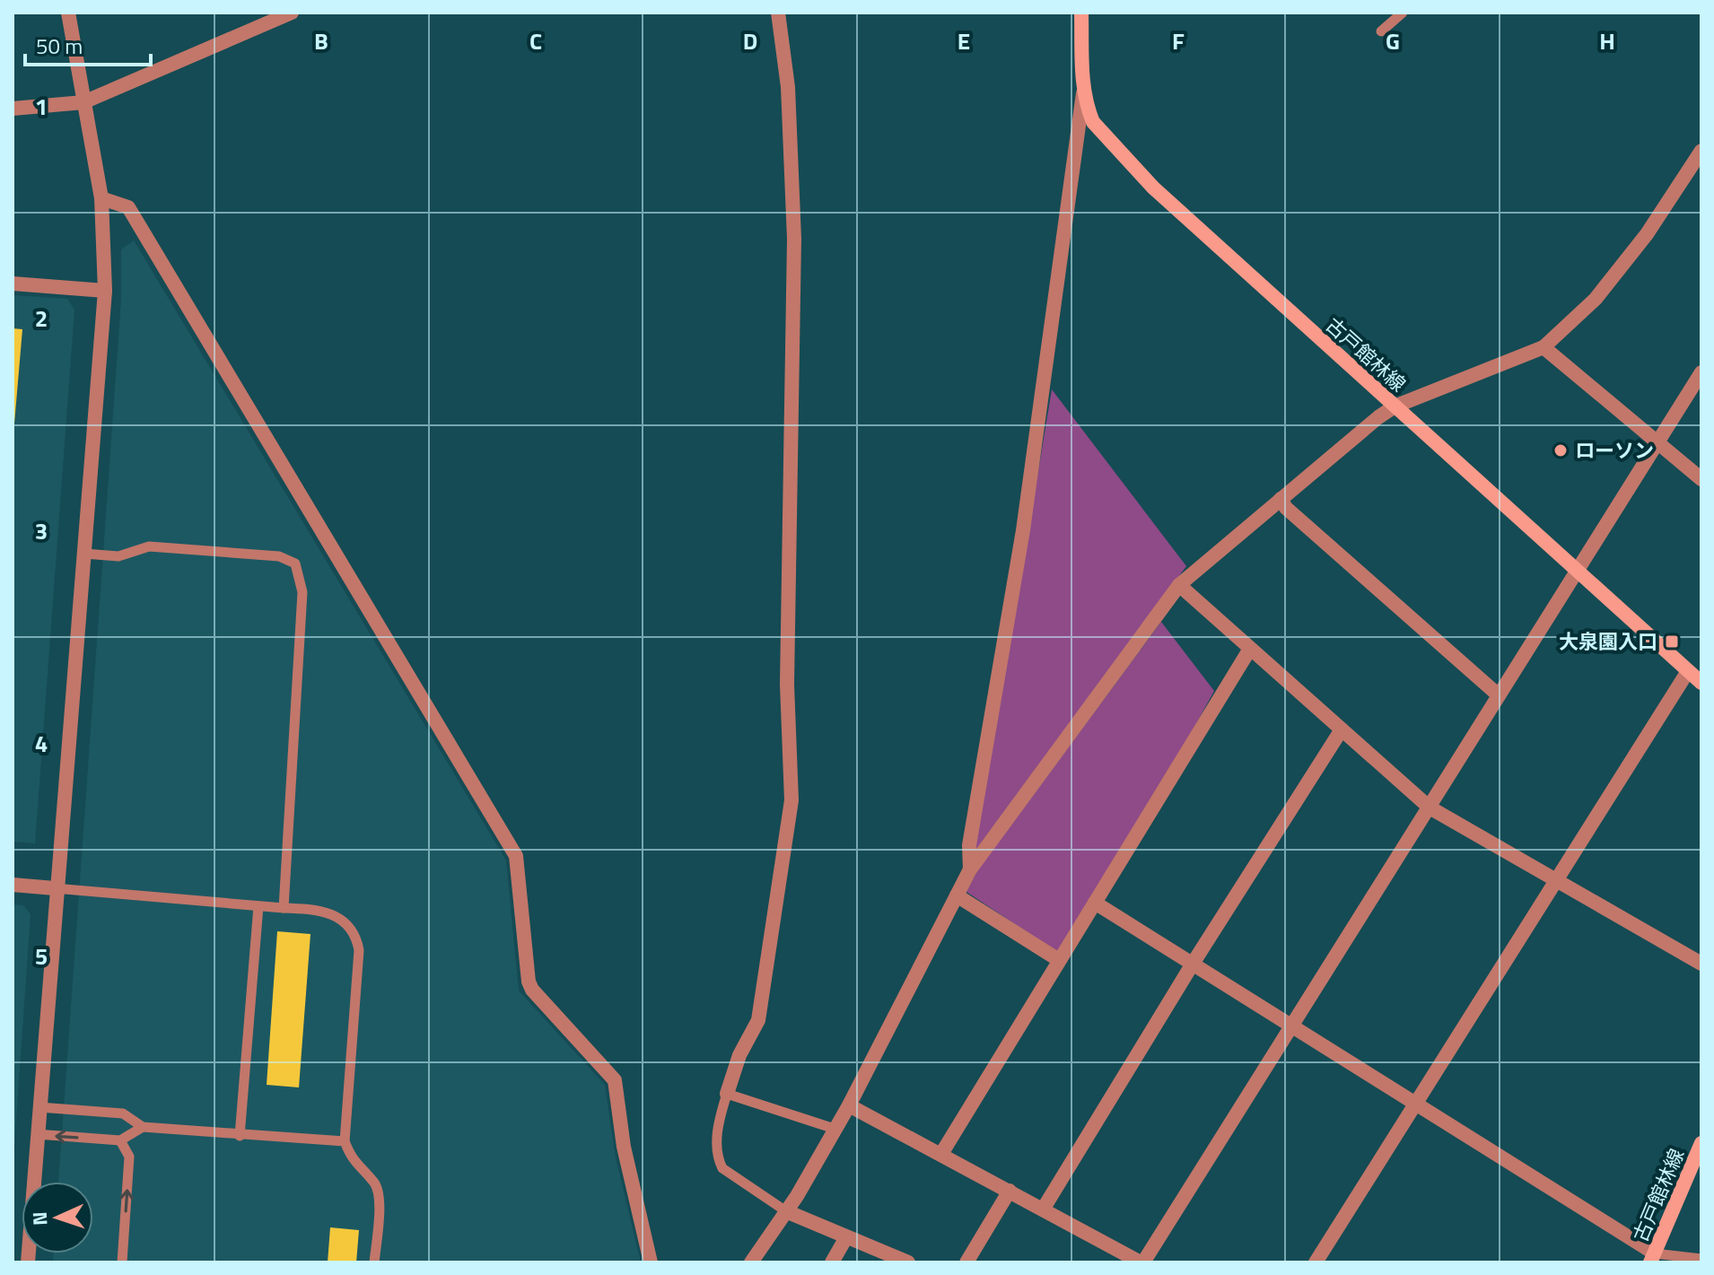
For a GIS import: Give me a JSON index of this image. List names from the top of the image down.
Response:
{
  "streets": {
    "main road": ["古戸館林線"]
  },
  "places": {
    "other": ["ローソン"],
    "transit": ["大泉園入口"]
  },
  "scale_bar": "50 m",
  "north": "left",
  "grid": {
    "columns": [
      "B",
      "C",
      "D",
      "E",
      "F",
      "G",
      "H"
    ],
    "rows": [
      "1",
      "2",
      "3",
      "4",
      "5"
    ]
  }
}
